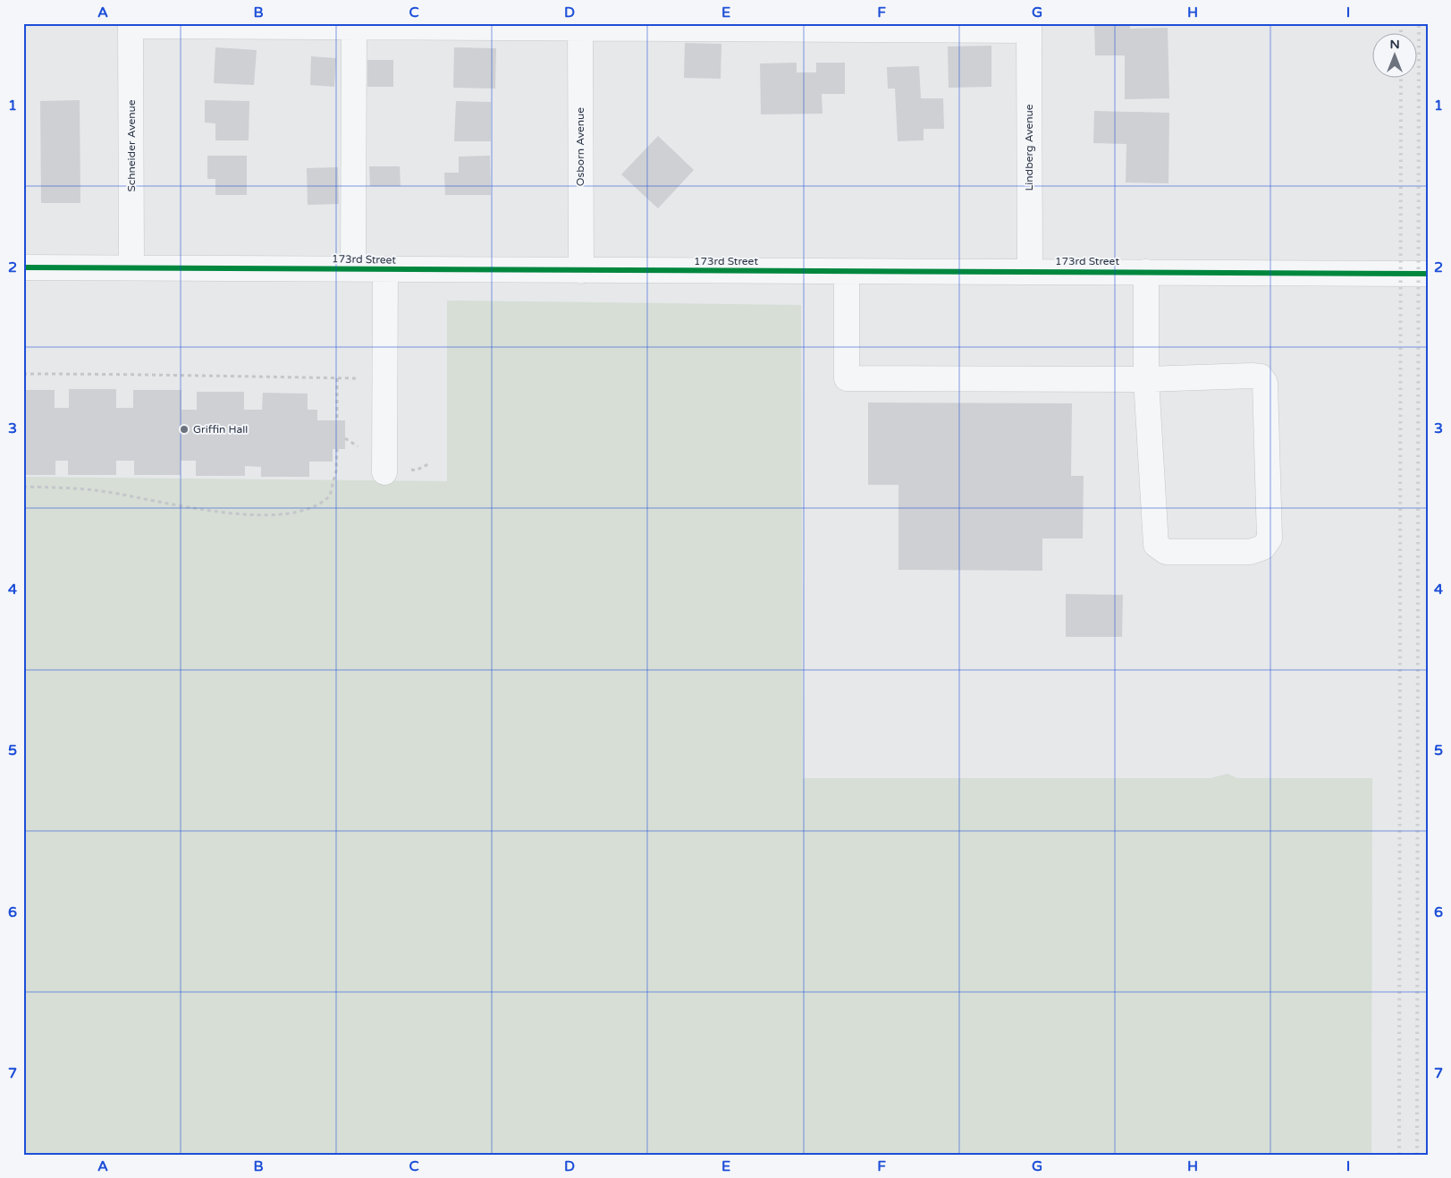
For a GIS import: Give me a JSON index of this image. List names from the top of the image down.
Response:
{
  "streets": {
    "street": [
      "Schneider Avenue",
      "Osborn Avenue",
      "Lindberg Avenue",
      "173rd Street"
    ]
  },
  "crossings": [
    ["Schneider Avenue", "173rd Street"],
    ["Osborn Avenue", "173rd Street"],
    ["Lindberg Avenue", "173rd Street"]
  ],
  "places": ["Griffin Hall"],
  "north": "top",
  "grid": {
    "columns": [
      "A",
      "B",
      "C",
      "D",
      "E",
      "F",
      "G",
      "H",
      "I"
    ],
    "rows": [
      "1",
      "2",
      "3",
      "4",
      "5",
      "6",
      "7"
    ]
  }
}
